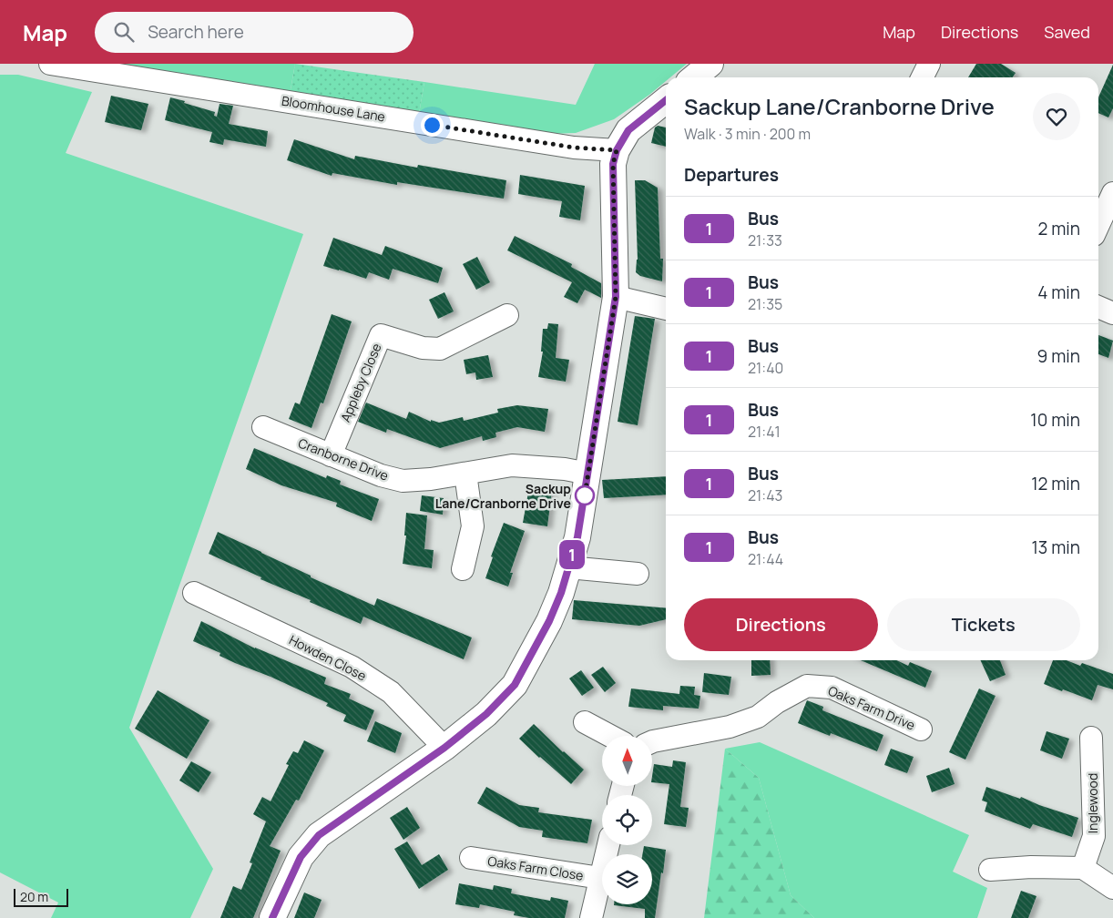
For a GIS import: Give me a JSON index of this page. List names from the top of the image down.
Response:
{
  "streets": {
    "street": [
      "Bloomhouse Lane",
      "Appleby Close",
      "Cranborne Drive",
      "Howden Close",
      "Oaks Farm Drive",
      "Inglewood",
      "Oaks Farm Close"
    ]
  },
  "crossings": [
    ["Appleby Close", "Cranborne Drive"]
  ],
  "places": ["Sackup Lane/Cranborne Drive"],
  "lines": ["bus line 1"],
  "scale_bar": "20 m",
  "north": "top",
  "page": {
    "header": "Map",
    "search": "Search here",
    "nav": ["Map", "Directions", "Saved"],
    "on_map": "1",
    "heading": [
      ["Sackup Lane/Cranborne Drive", "Walk · 3 min · 200 m"],
      "Departures"
    ],
    "list": [
      {
        "mark": "1",
        "name": "Bus",
        "note": "21:33",
        "value": "2 min"
      },
      {
        "mark": "1",
        "name": "Bus",
        "note": "21:35",
        "value": "4 min"
      },
      {
        "mark": "1",
        "name": "Bus",
        "note": "21:40",
        "value": "9 min"
      },
      {
        "mark": "1",
        "name": "Bus",
        "note": "21:41",
        "value": "10 min"
      },
      {
        "mark": "1",
        "name": "Bus",
        "note": "21:43",
        "value": "12 min"
      },
      {
        "mark": "1",
        "name": "Bus",
        "note": "21:44",
        "value": "13 min"
      }
    ],
    "buttons": ["Directions", "Tickets"],
    "scale": "20 m"
  }
}
